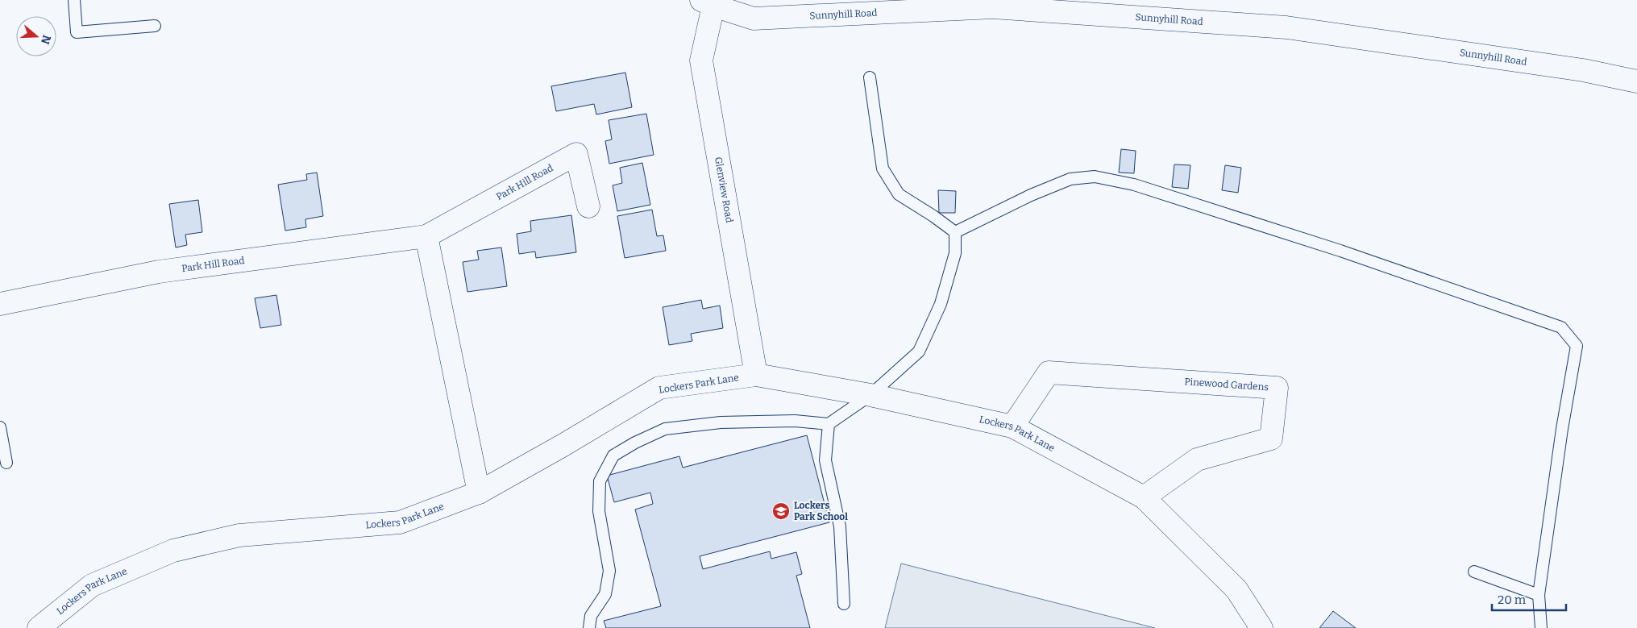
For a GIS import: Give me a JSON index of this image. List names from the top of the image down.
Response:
{
  "streets": {
    "street": [
      "Sunnyhill Road",
      "Park Hill Road",
      "Glenview Road",
      "Lockers Park Lane",
      "Pinewood Gardens"
    ]
  },
  "crossings": [
    ["Sunnyhill Road", "Glenview Road"],
    ["Glenview Road", "Lockers Park Lane"],
    ["Lockers Park Lane", "Pinewood Gardens"]
  ],
  "places": {
    "school or university": ["Lockers Park School"]
  },
  "scale_bar": "20 m",
  "north": "right"
}
